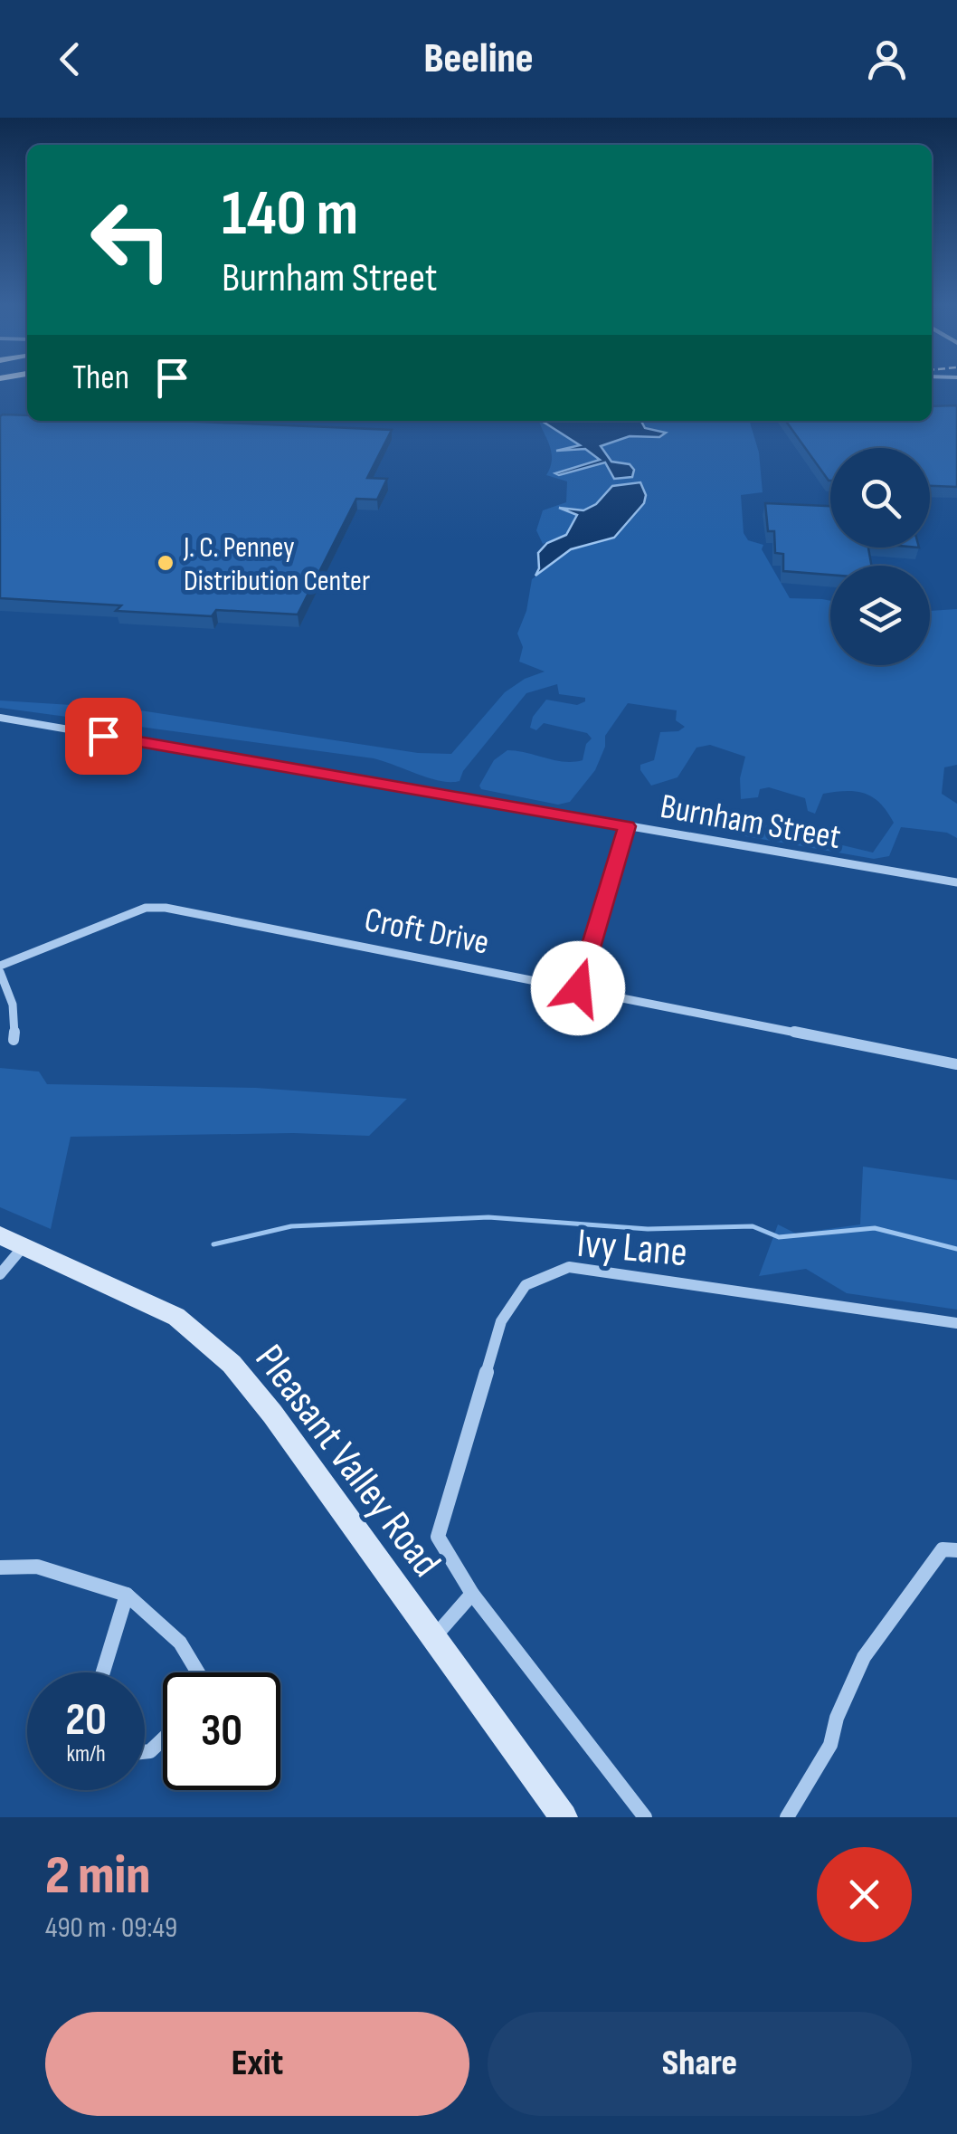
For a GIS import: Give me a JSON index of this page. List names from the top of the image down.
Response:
{
  "streets": {
    "main road": ["Pleasant Valley Road"],
    "street": ["Burnham Street", "Croft Drive", "Ivy Lane"]
  },
  "places": ["J. C. Penney Distribution Center"],
  "page": {
    "header": "Beeline",
    "turn": ["140 m", "Burnham Street"],
    "then": "Then",
    "speed": "20 km/h",
    "limit": "30",
    "heading": ["2 min", "490 m · 09:49"],
    "buttons": ["Exit", "Share"]
  }
}
